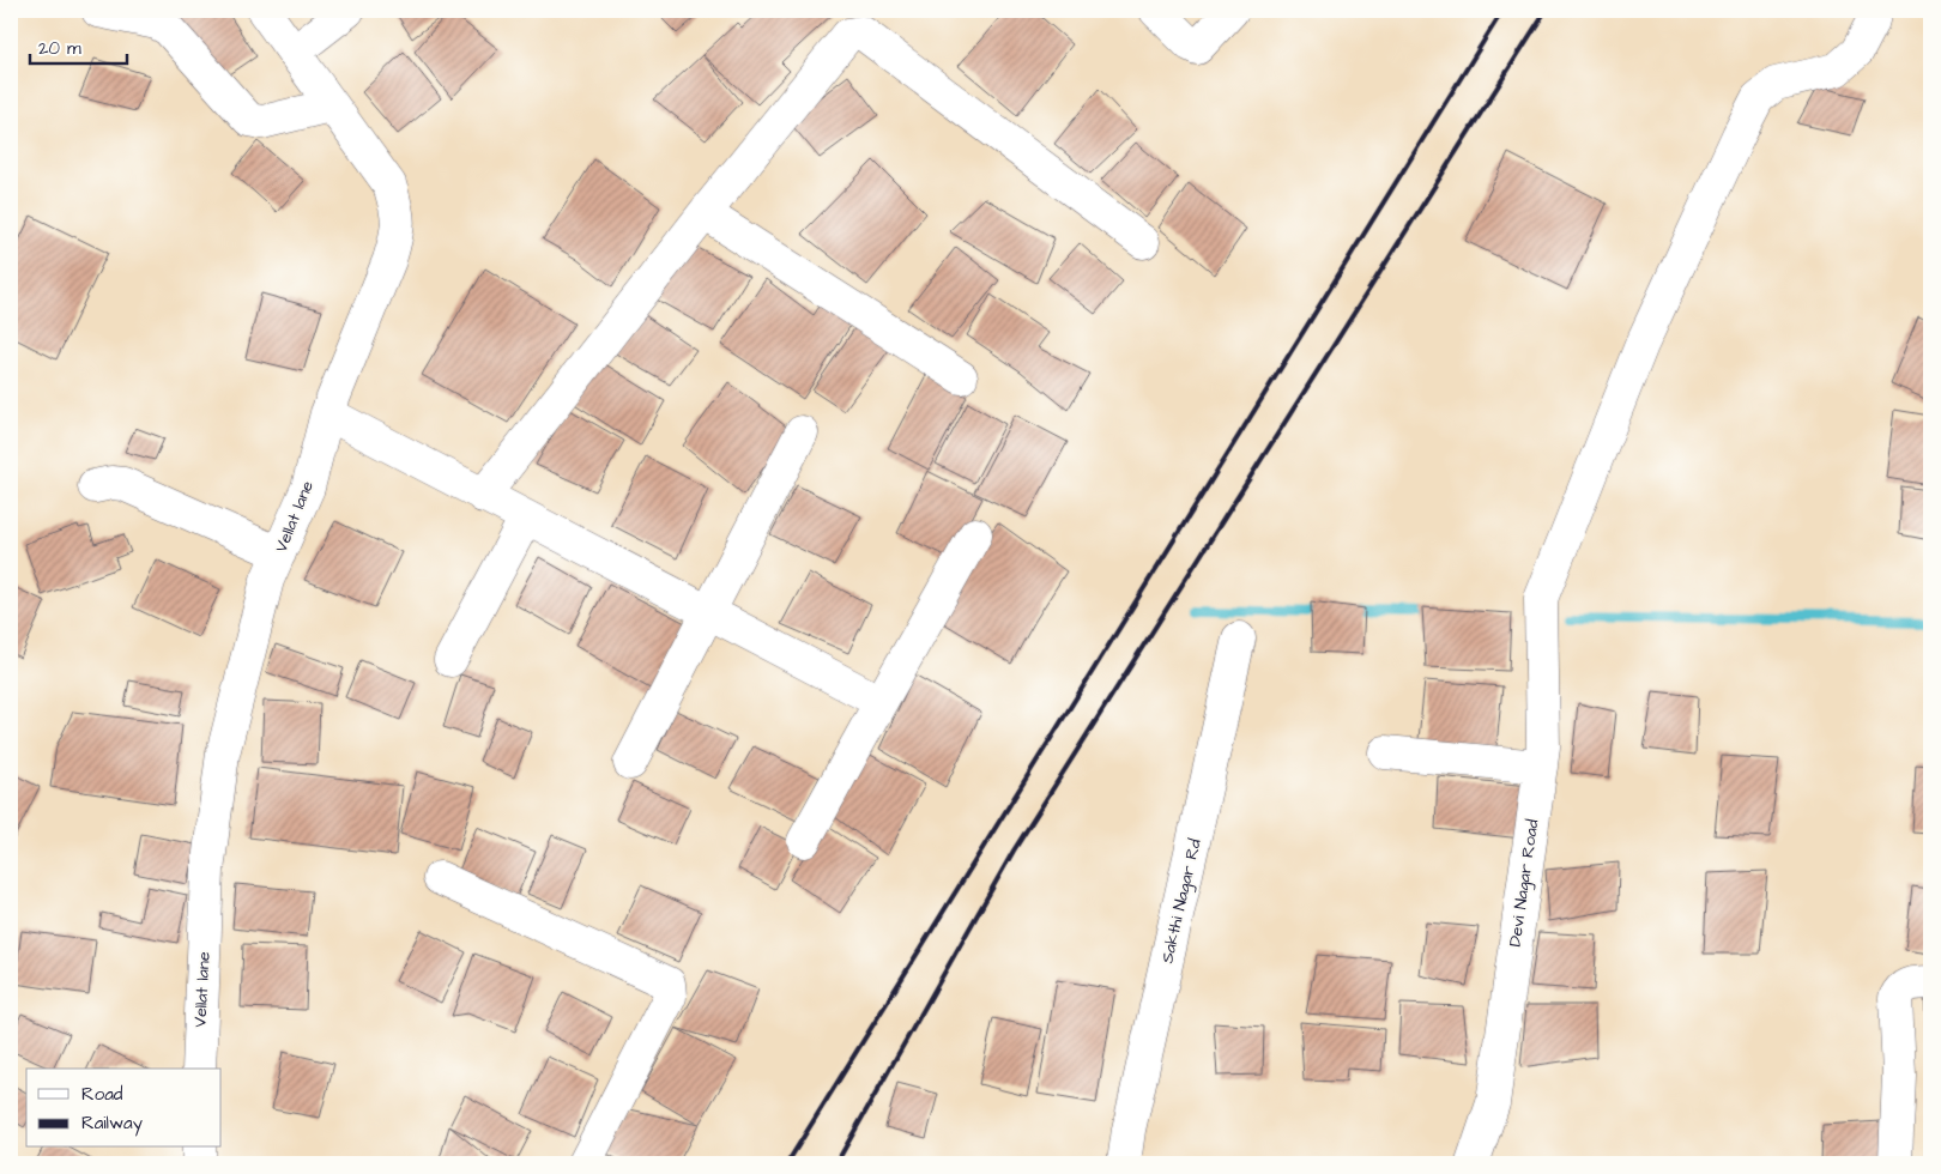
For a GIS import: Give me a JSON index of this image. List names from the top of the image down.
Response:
{
  "streets": {
    "street": ["Vellat lane", "Devi Nagar Road", "Sakthi Nagar Rd"]
  },
  "legend": ["Road", "Railway"],
  "scale_bar": "20 m"
}
